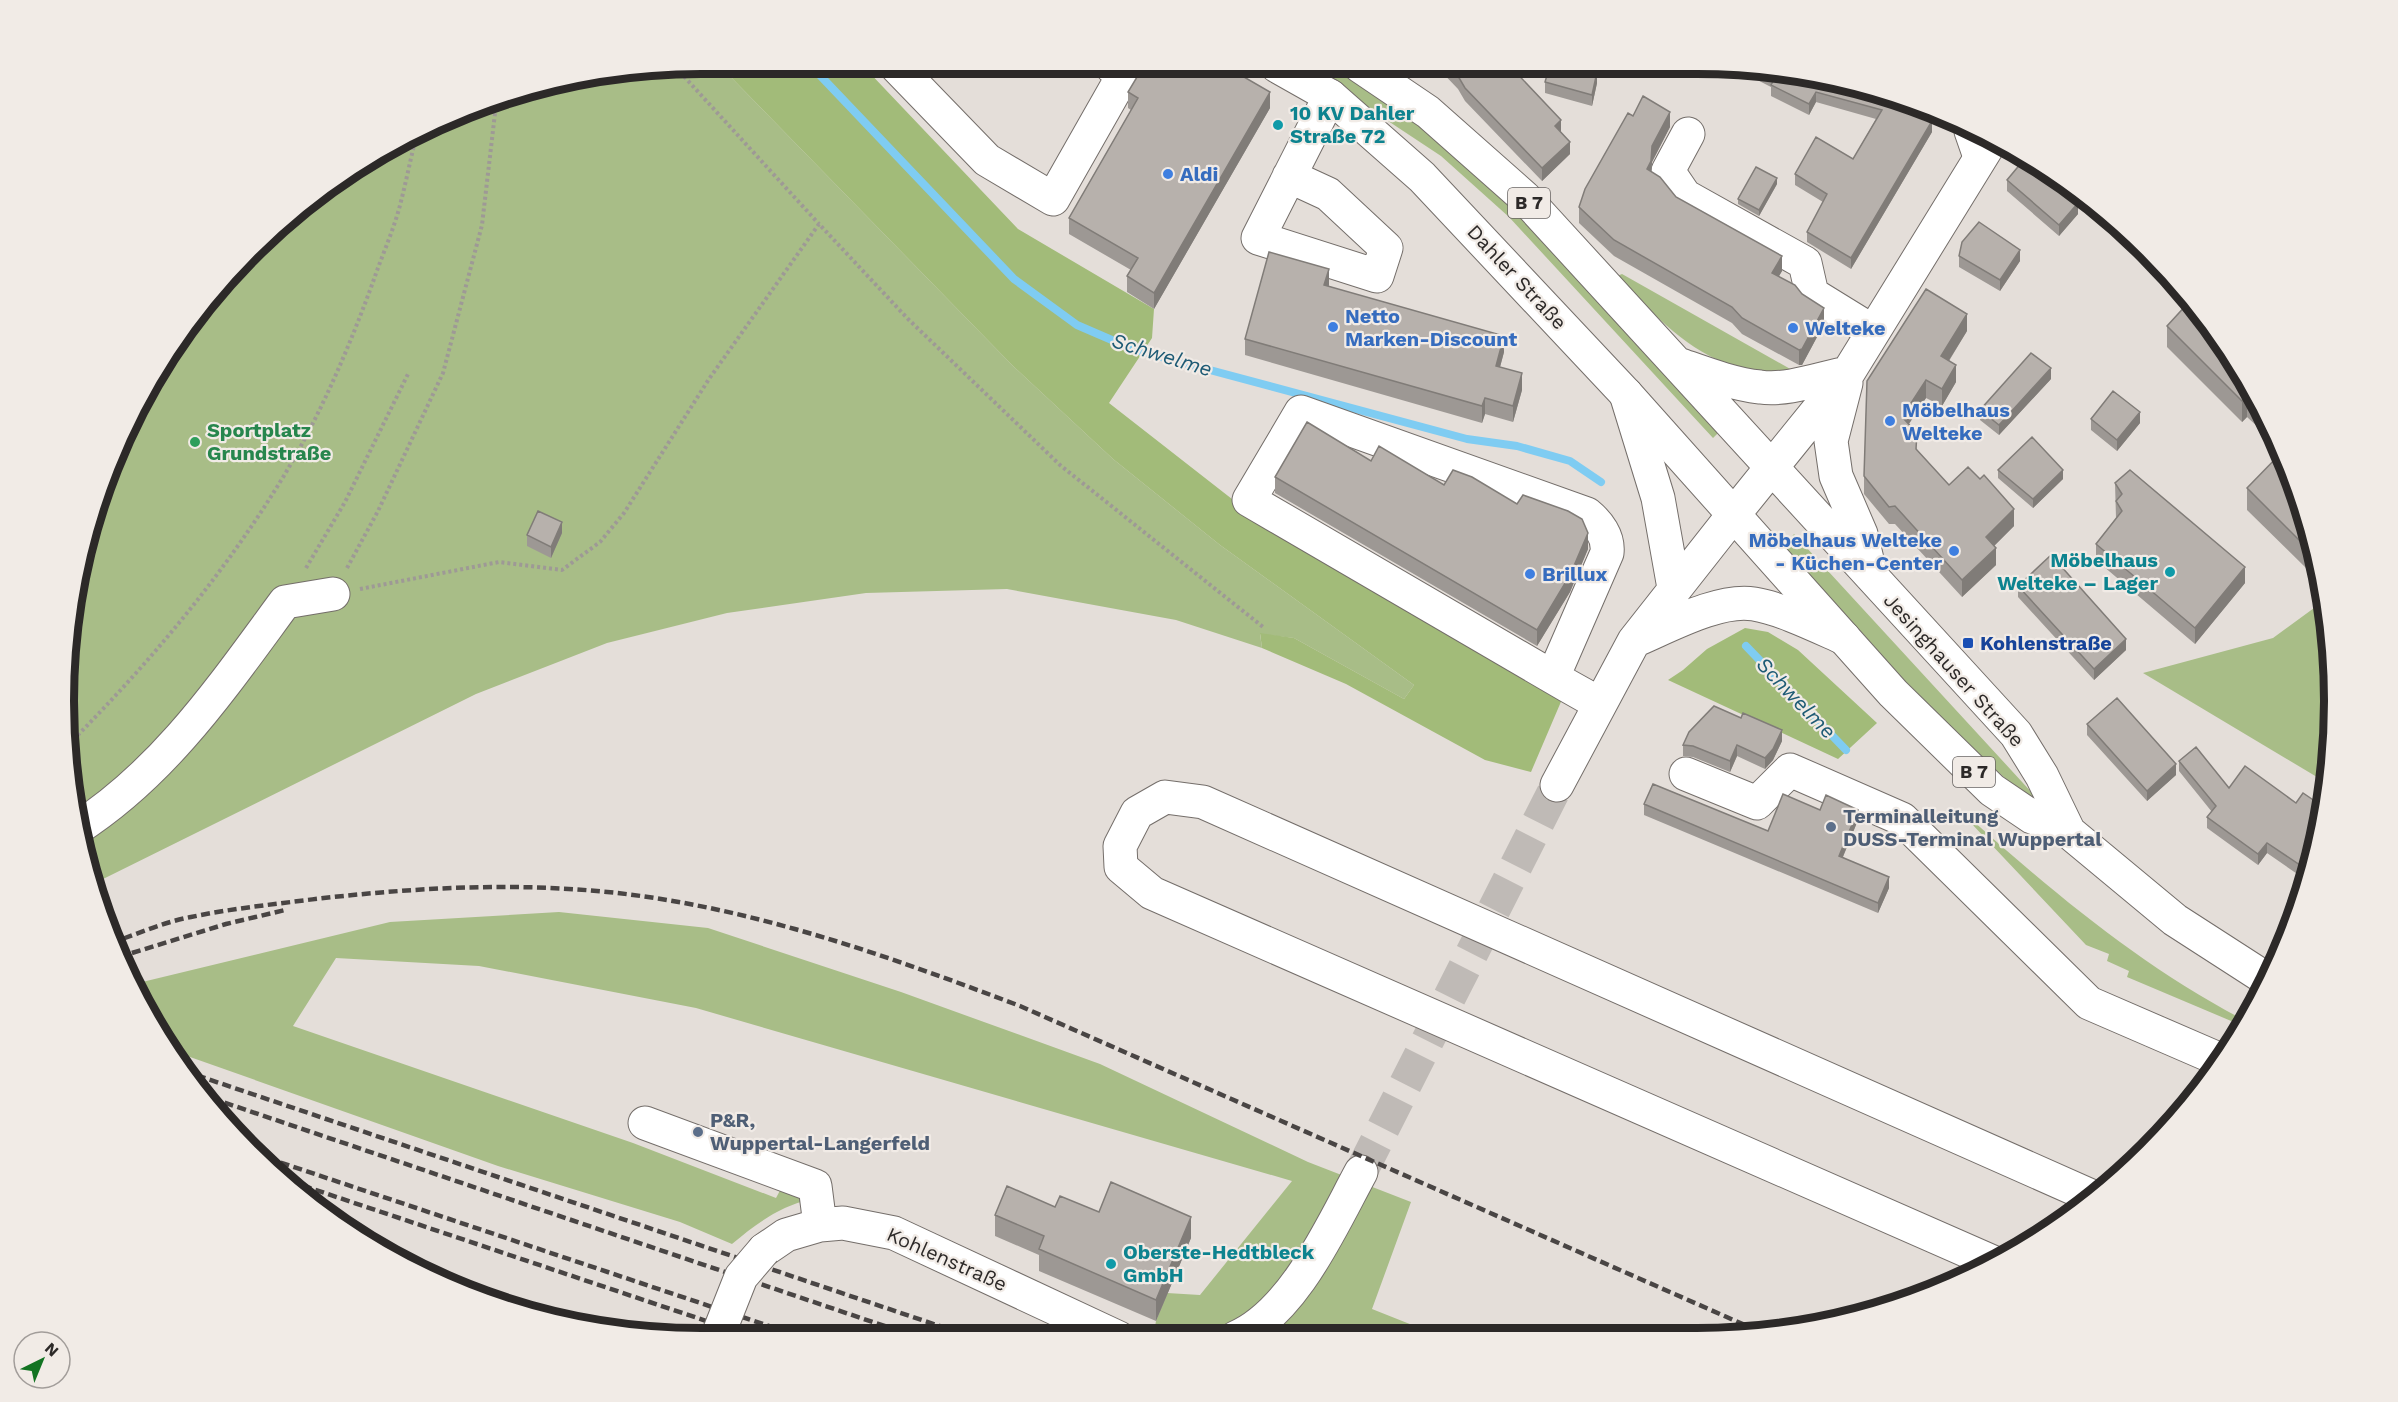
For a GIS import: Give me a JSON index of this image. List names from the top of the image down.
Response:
{
  "streets": {
    "main road": [
      "B 7",
      "Dahler Straße",
      "Jesinghauser Straße",
      "Kohlenstraße"
    ]
  },
  "crossings": [
    ["B 7", "Jesinghauser Straße"],
    ["Dahler Straße", "Jesinghauser Straße"]
  ],
  "water": ["Schwelme"],
  "places": {
    "other": [
      "10 KV Dahler Straße 72",
      "Aldi",
      "Netto Marken-Discount",
      "Welteke",
      "Möbelhaus Welteke",
      "Sportplatz Grundstraße",
      "Möbelhaus Welteke - Küchen-Center",
      "Möbelhaus Welteke – Lager",
      "Brillux",
      "Terminalleitung DUSS-Terminal Wuppertal",
      "P&R, Wuppertal-Langerfeld",
      "Oberste-Hedtbleck GmbH"
    ],
    "transit": ["Kohlenstraße"]
  },
  "north": "top right"
}
